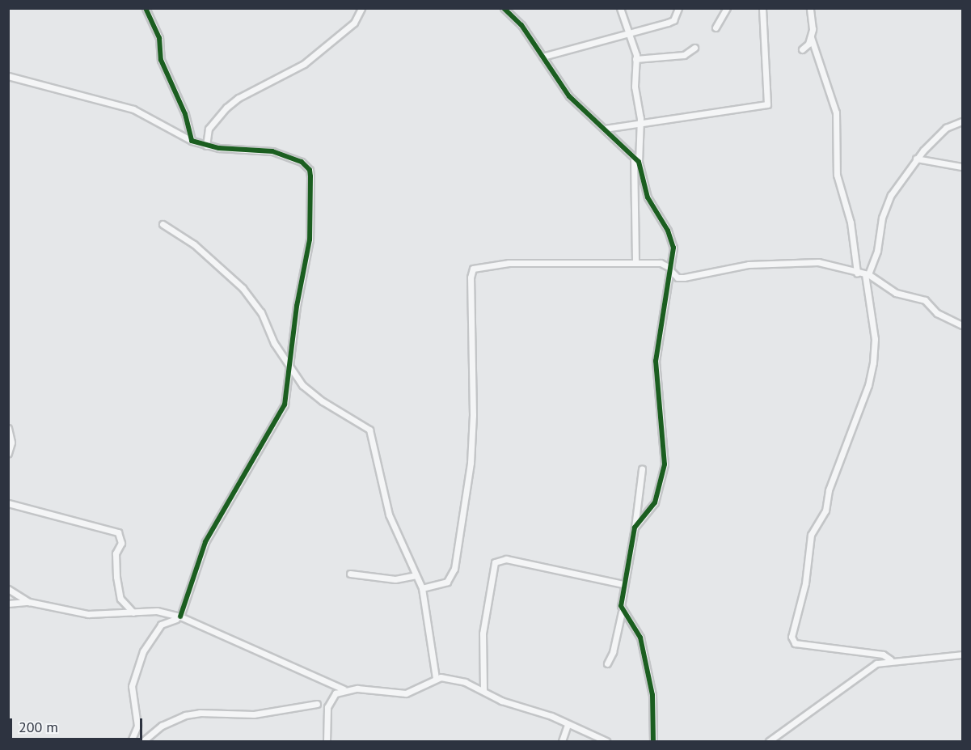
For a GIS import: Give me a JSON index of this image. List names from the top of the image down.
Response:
{
  "scale_bar": "200 m"
}
